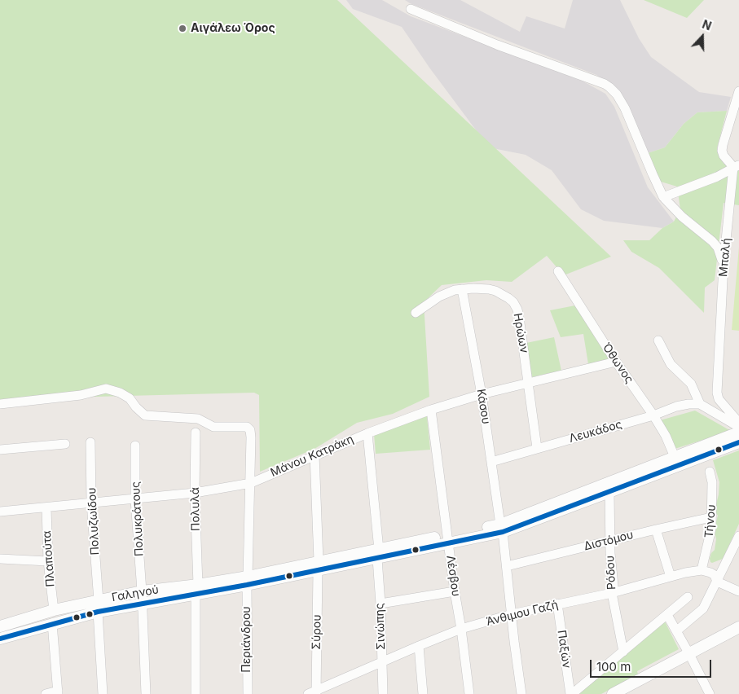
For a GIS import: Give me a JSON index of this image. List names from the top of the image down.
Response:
{
  "streets": {
    "street": [
      "Μπαλή",
      "Ηρώων",
      "Όθωνος",
      "Κάσου",
      "Λευκάδος",
      "Μάνου Κατράκη",
      "Πολυλά",
      "Πολυκράτους",
      "Πολυζωίδου",
      "Τήνου",
      "Διστόμου",
      "Πλαπούτα",
      "Ρόδου",
      "Λέσβου",
      "Γαληνού",
      "Άνθιμου Γαζή",
      "Σινώπης",
      "Σύρου",
      "Περιάνδρου",
      "Παξών"
    ]
  },
  "crossings": [
    ["Ηρώων", "Κάσου"],
    ["Ηρώων", "Λευκάδος"],
    ["Ηρώων", "Μάνου Κατράκη"],
    ["Όθωνος", "Λευκάδος"],
    ["Όθωνος", "Μάνου Κατράκη"],
    ["Όθωνος", "Γαληνού"],
    ["Κάσου", "Λευκάδος"],
    ["Κάσου", "Μάνου Κατράκη"],
    ["Κάσου", "Διστόμου"],
    ["Κάσου", "Γαληνού"],
    ["Κάσου", "Άνθιμου Γαζή"],
    ["Μάνου Κατράκη", "Πολυλά"],
    ["Μάνου Κατράκη", "Πολυκράτους"],
    ["Μάνου Κατράκη", "Πολυζωίδου"],
    ["Μάνου Κατράκη", "Πλαπούτα"],
    ["Μάνου Κατράκη", "Λέσβου"],
    ["Μάνου Κατράκη", "Σινώπης"],
    ["Μάνου Κατράκη", "Σύρου"],
    ["Μάνου Κατράκη", "Περιάνδρου"],
    ["Πολυλά", "Γαληνού"],
    ["Πολυκράτους", "Γαληνού"],
    ["Πολυζωίδου", "Γαληνού"],
    ["Τήνου", "Διστόμου"],
    ["Τήνου", "Άνθιμου Γαζή"],
    ["Διστόμου", "Ρόδου"],
    ["Πλαπούτα", "Γαληνού"],
    ["Ρόδου", "Γαληνού"],
    ["Ρόδου", "Άνθιμου Γαζή"],
    ["Λέσβου", "Γαληνού"],
    ["Λέσβου", "Άνθιμου Γαζή"],
    ["Γαληνού", "Σινώπης"],
    ["Γαληνού", "Σύρου"],
    ["Γαληνού", "Περιάνδρου"],
    ["Άνθιμου Γαζή", "Σινώπης"],
    ["Άνθιμου Γαζή", "Σύρου"],
    ["Άνθιμου Γαζή", "Παξών"]
  ],
  "places": ["Αιγάλεω Όρος"],
  "scale_bar": "100 m",
  "north": "top"
}
